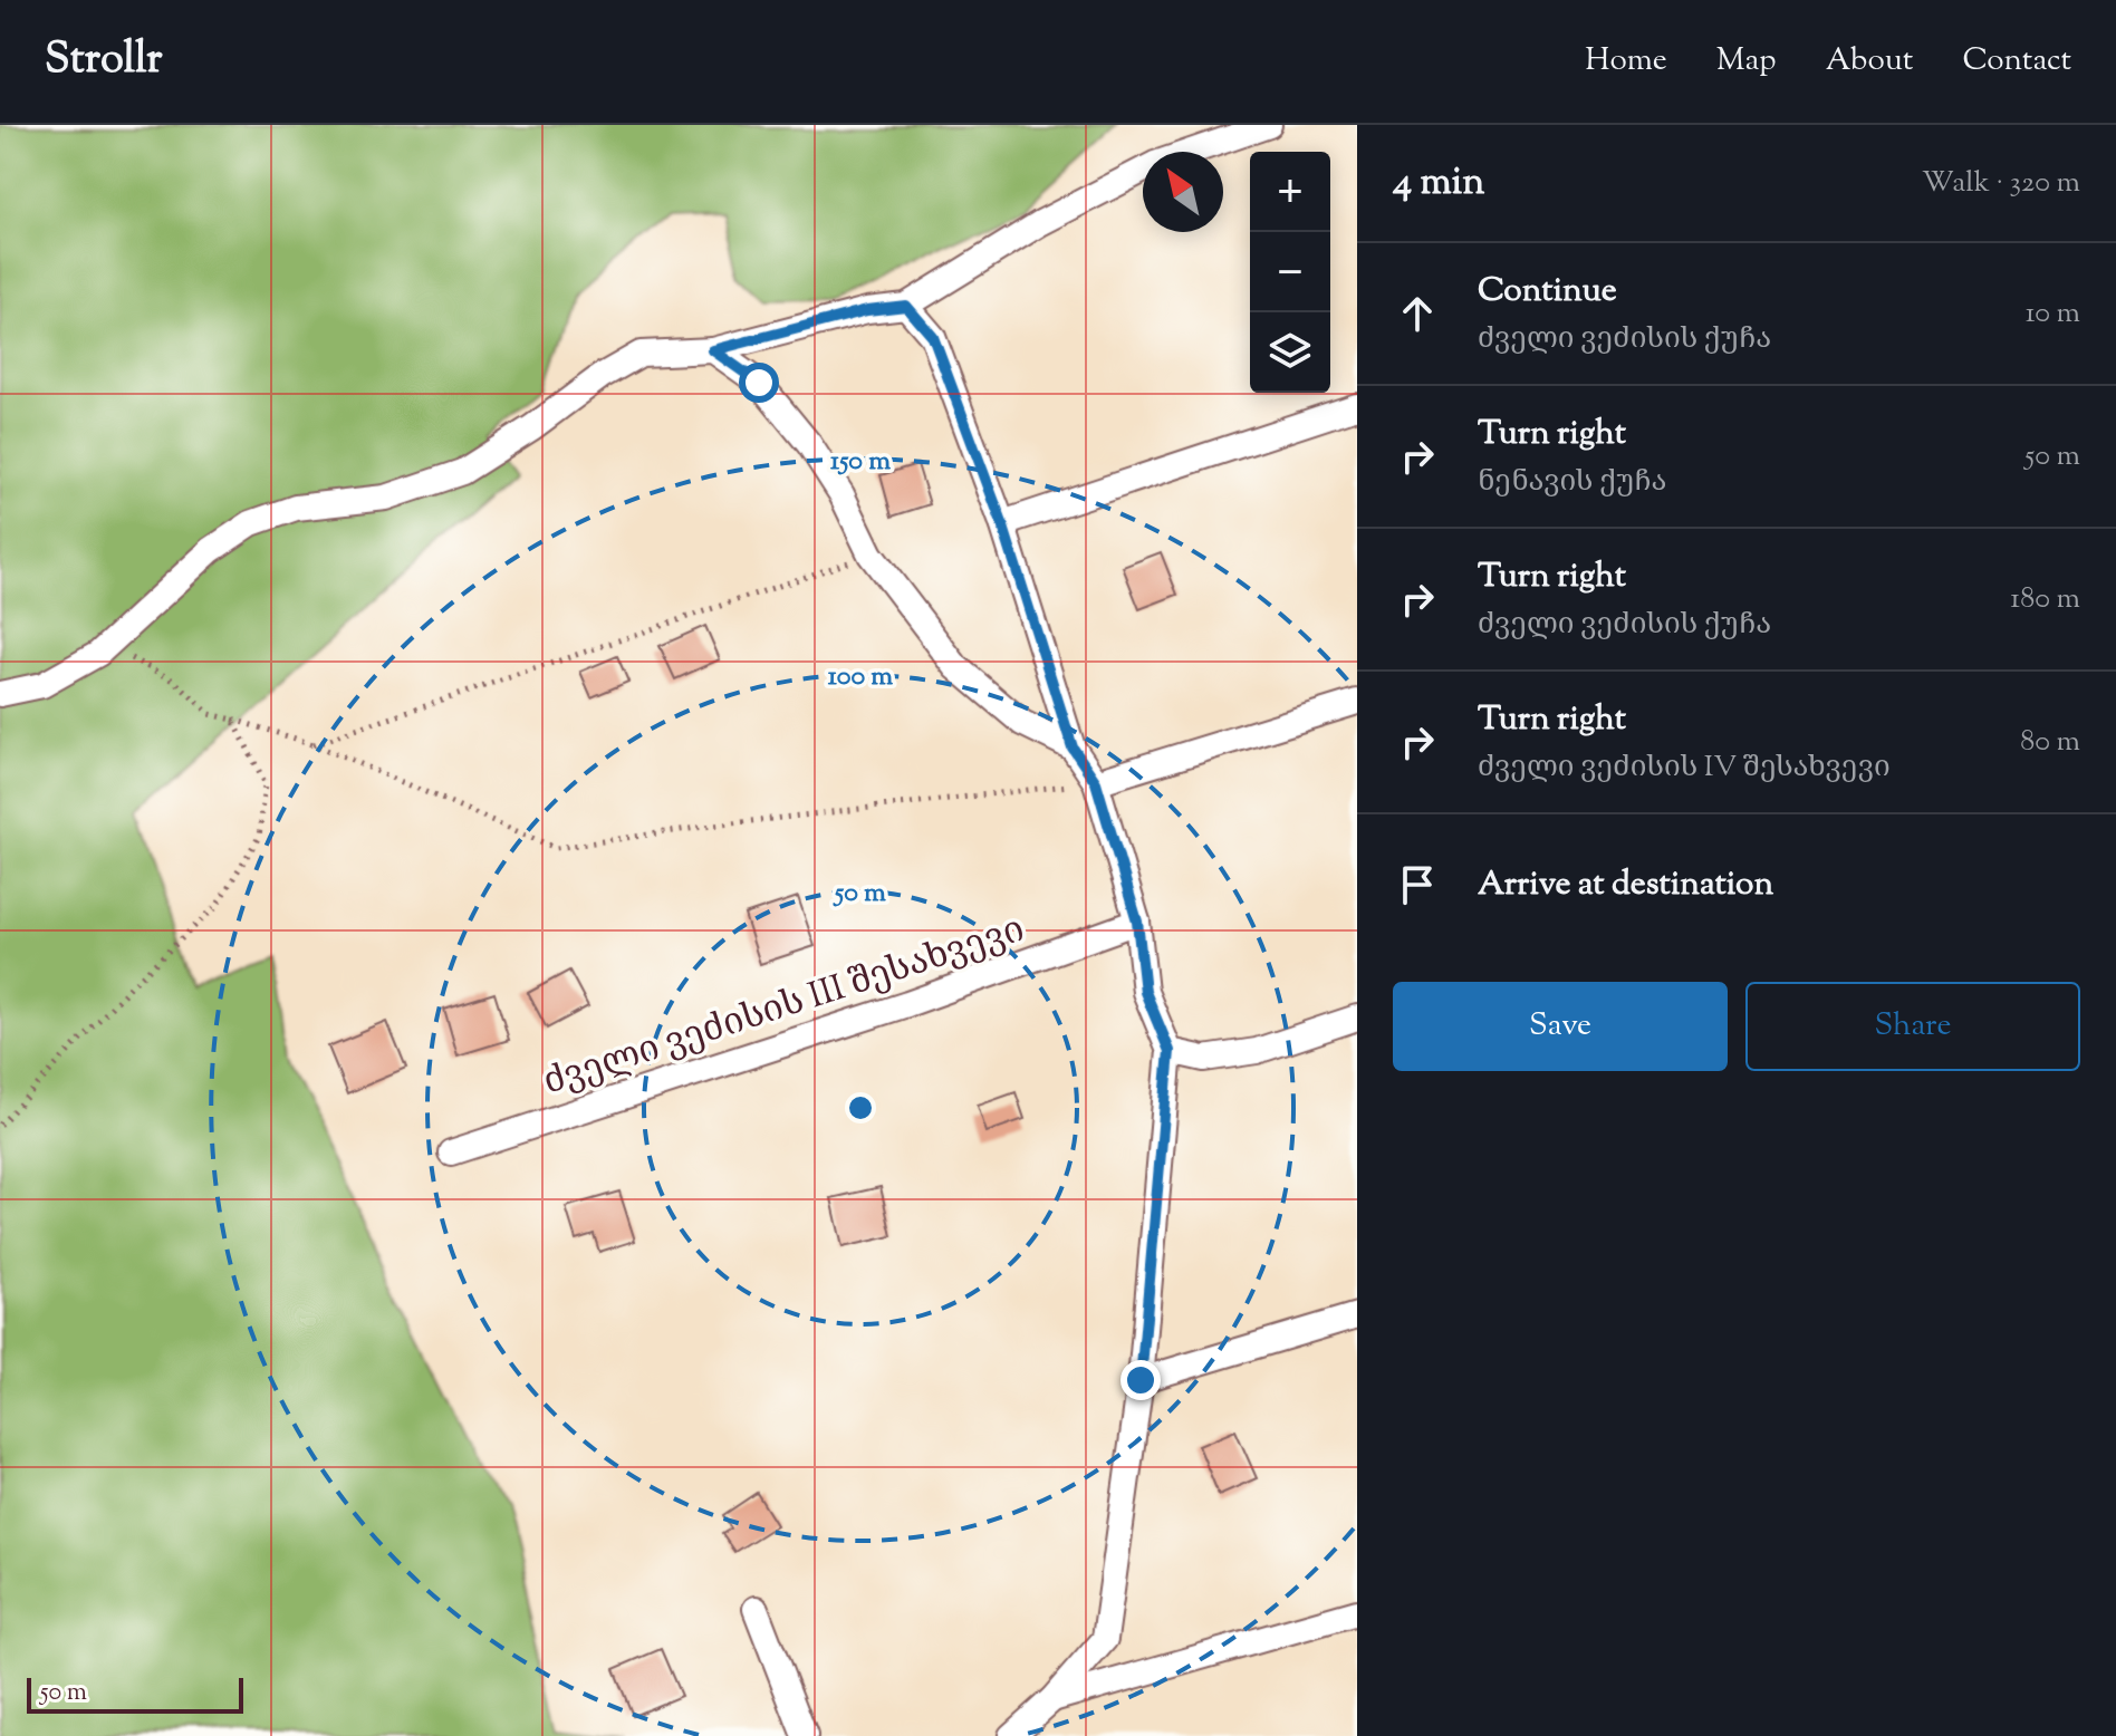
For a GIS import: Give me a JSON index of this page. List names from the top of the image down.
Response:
{
  "streets": {
    "street": ["ძველი ვეძისის III შესახვევი"]
  },
  "scale_bar": "50 m",
  "north": "top left",
  "page": {
    "header": "Strollr",
    "nav": [
      "Home",
      "Map",
      "About",
      "Contact"
    ],
    "heading": ["4 min", "Walk · 320 m"],
    "map_buttons": ["+", "−"],
    "list": [
      ["Continue", "ძველი ვეძისის ქუჩა", "10 m"],
      ["Turn right", "ნენავის ქუჩა", "50 m"],
      ["Turn right", "ძველი ვეძისის ქუჩა", "180 m"],
      ["Turn right", "ძველი ვეძისის IV შესახვევი", "80 m"],
      "Arrive at destination"
    ],
    "buttons": ["Save", "Share"],
    "scale": "50 m"
  },
  "rings": ["150 m", "100 m", "50 m"]
}
